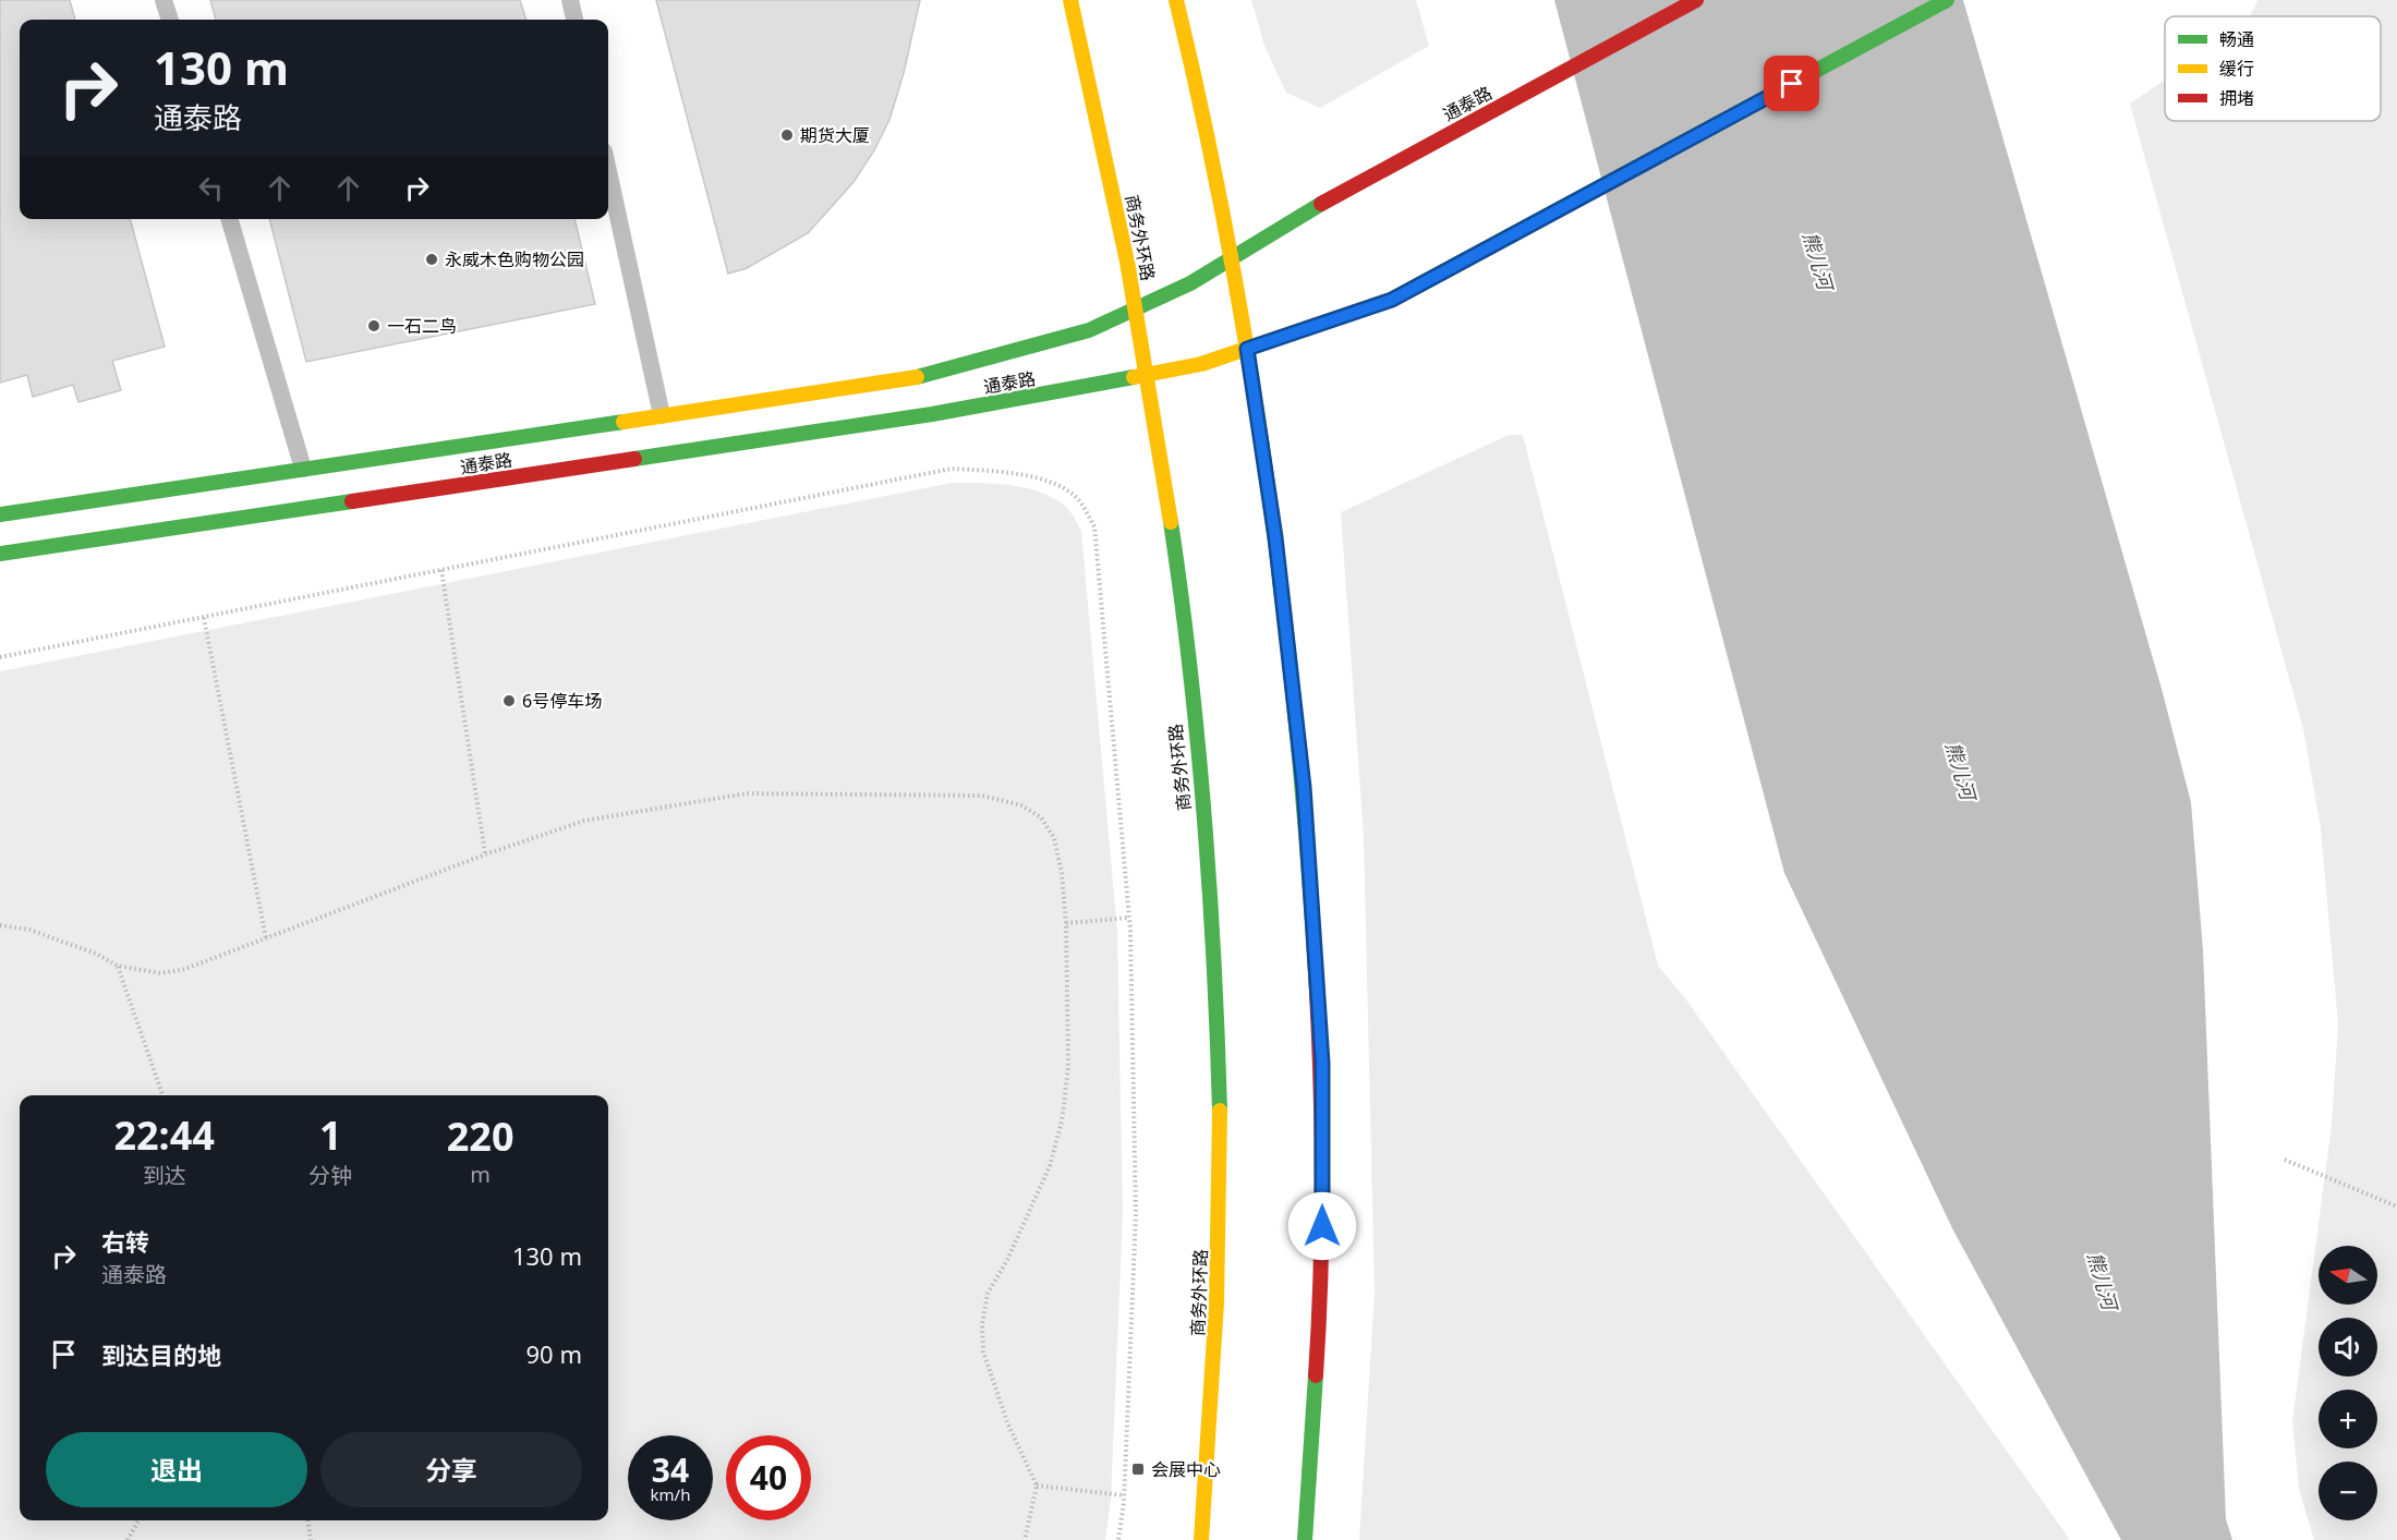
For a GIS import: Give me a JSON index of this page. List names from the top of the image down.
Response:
{
  "streets": {
    "street": ["通泰路", "商务外环路"]
  },
  "crossings": [
    ["通泰路", "商务外环路"]
  ],
  "water": ["熊儿河"],
  "places": {
    "other": [
      "期货大厦",
      "永威木色购物公园",
      "一石二鸟",
      "6号停车场"
    ],
    "transit": ["会展中心"]
  },
  "legend": ["畅通", "缓行", "拥堵"],
  "north": "left",
  "page": {
    "turn": ["130 m", "通泰路"],
    "eta": [
      "22:44",
      "到达",
      "1",
      "分钟",
      "220",
      "m"
    ],
    "list": [
      {
        "name": "右转",
        "note": "通泰路",
        "value": "130 m"
      },
      {
        "name": "到达目的地",
        "value": "90 m"
      }
    ],
    "map_buttons": ["+", "−"],
    "buttons": ["退出", "分享"],
    "speed": "34 km/h",
    "limit": "40"
  }
}
